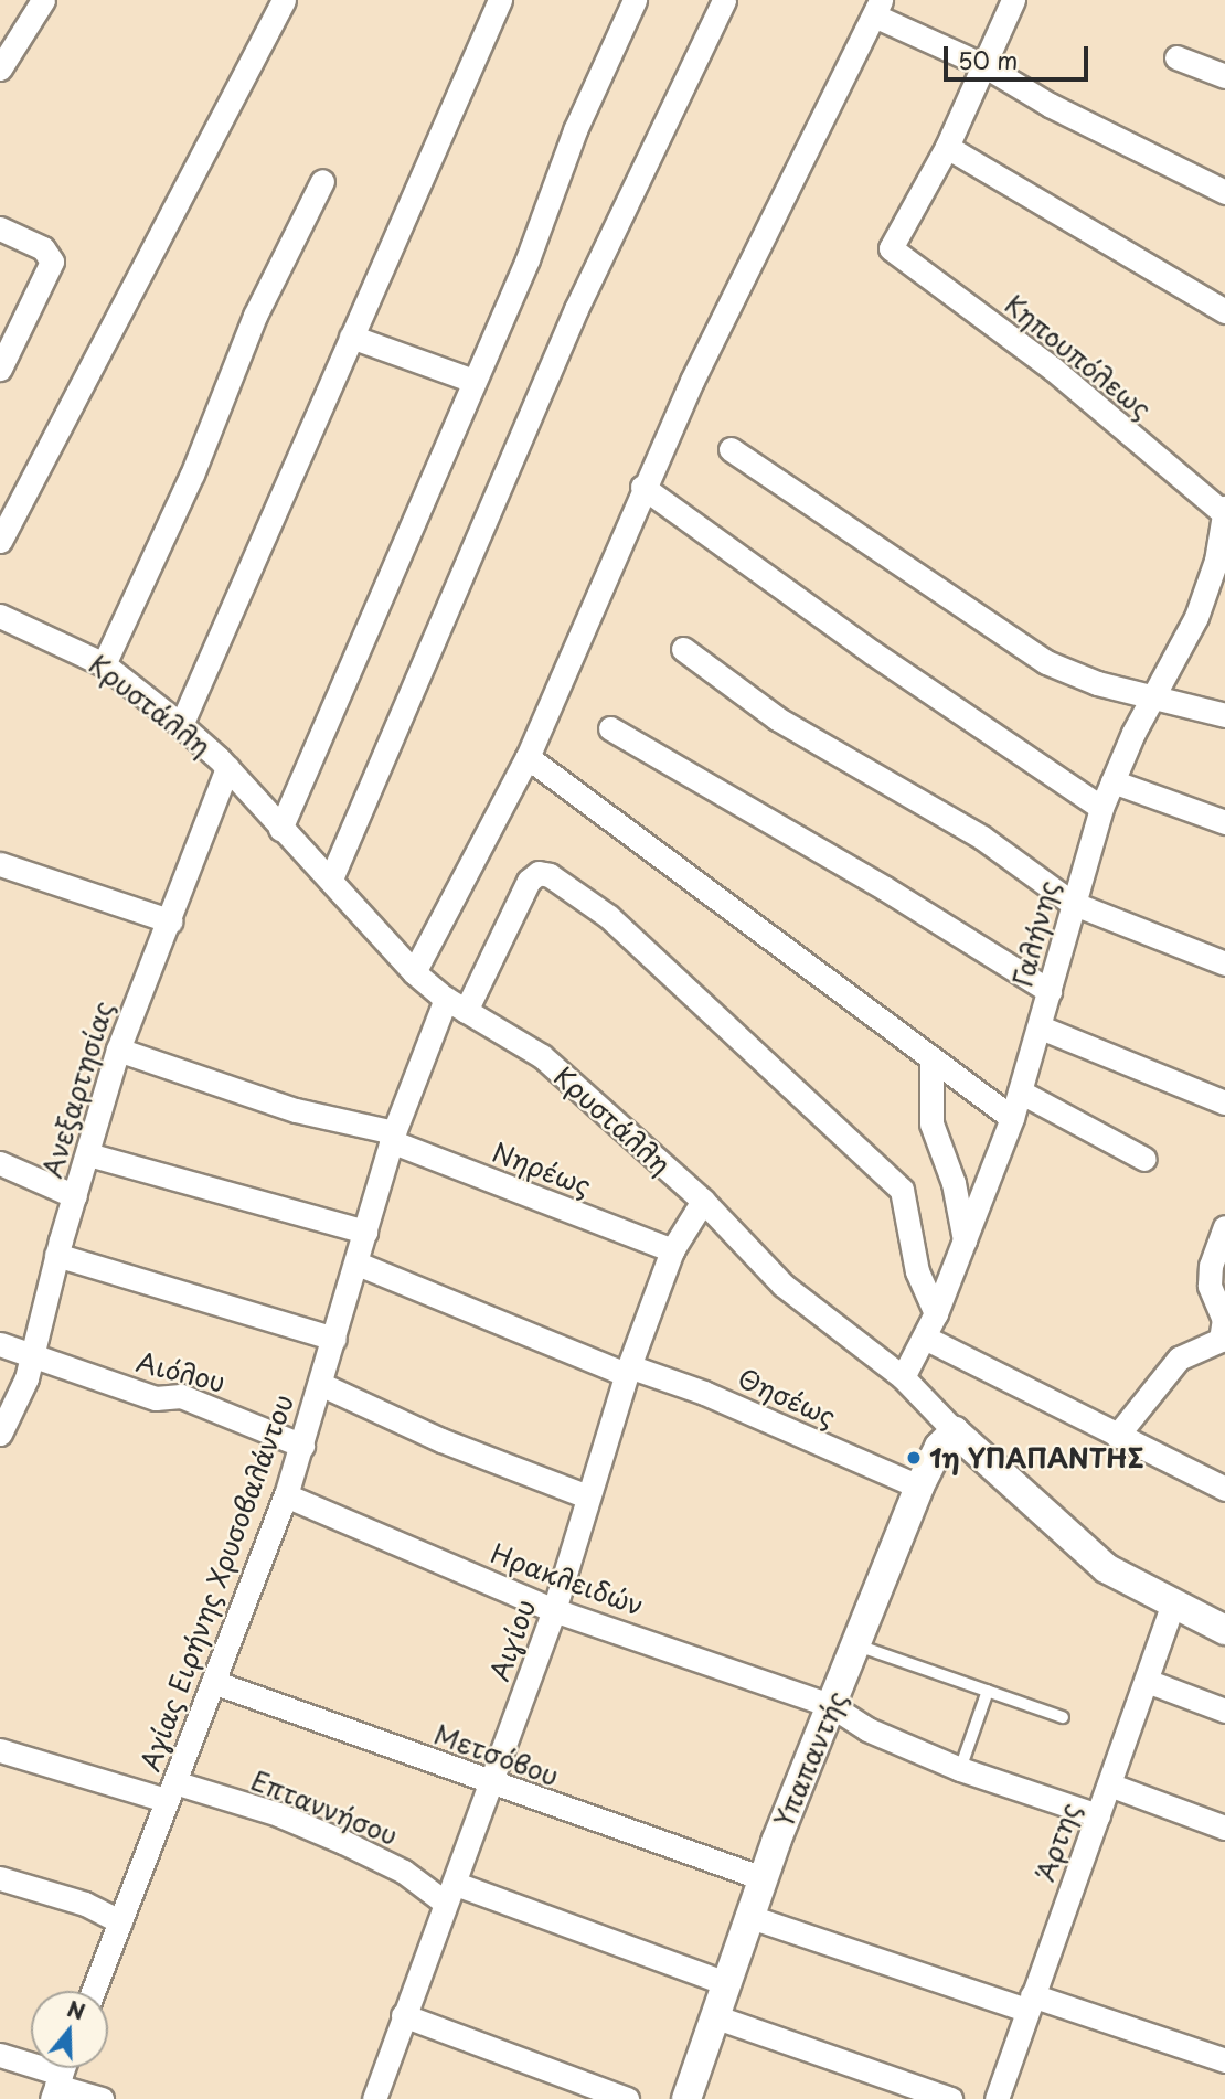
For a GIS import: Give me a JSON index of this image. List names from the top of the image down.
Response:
{
  "streets": {
    "street": [
      "Κηπουπόλεως",
      "Κρυστάλλη",
      "Γαλήνης",
      "Ανεξαρτησίας",
      "Νηρέως",
      "Αιόλου",
      "Θησέως",
      "Ηρακλειδών",
      "Αγίας Ειρήνης Χρυσοβαλάντου",
      "Αιγίου",
      "Μετσόβου",
      "Υπαπαντής",
      "Επταννήσου",
      "Άρτης"
    ]
  },
  "crossings": [
    ["Κηπουπόλεως", "Γαλήνης"],
    ["Κρυστάλλη", "Γαλήνης"],
    ["Κρυστάλλη", "Ανεξαρτησίας"],
    ["Κρυστάλλη", "Αγίας Ειρήνης Χρυσοβαλάντου"],
    ["Κρυστάλλη", "Αιγίου"],
    ["Κρυστάλλη", "Υπαπαντής"],
    ["Κρυστάλλη", "Άρτης"],
    ["Γαλήνης", "Αγίας Ειρήνης Χρυσοβαλάντου"],
    ["Ανεξαρτησίας", "Νηρέως"],
    ["Ανεξαρτησίας", "Αιόλου"],
    ["Νηρέως", "Αγίας Ειρήνης Χρυσοβαλάντου"],
    ["Νηρέως", "Αιγίου"],
    ["Αιόλου", "Αγίας Ειρήνης Χρυσοβαλάντου"],
    ["Θησέως", "Αγίας Ειρήνης Χρυσοβαλάντου"],
    ["Θησέως", "Αιγίου"],
    ["Θησέως", "Υπαπαντής"],
    ["Ηρακλειδών", "Αγίας Ειρήνης Χρυσοβαλάντου"],
    ["Ηρακλειδών", "Αιγίου"],
    ["Ηρακλειδών", "Υπαπαντής"],
    ["Ηρακλειδών", "Άρτης"],
    ["Αγίας Ειρήνης Χρυσοβαλάντου", "Μετσόβου"],
    ["Αγίας Ειρήνης Χρυσοβαλάντου", "Επταννήσου"],
    ["Αιγίου", "Μετσόβου"],
    ["Αιγίου", "Επταννήσου"],
    ["Μετσόβου", "Υπαπαντής"],
    ["Υπαπαντής", "Επταννήσου"]
  ],
  "places": ["1η ΥΠΑΠΑΝΤΗΣ"],
  "scale_bar": "50 m",
  "north": "top"
}
